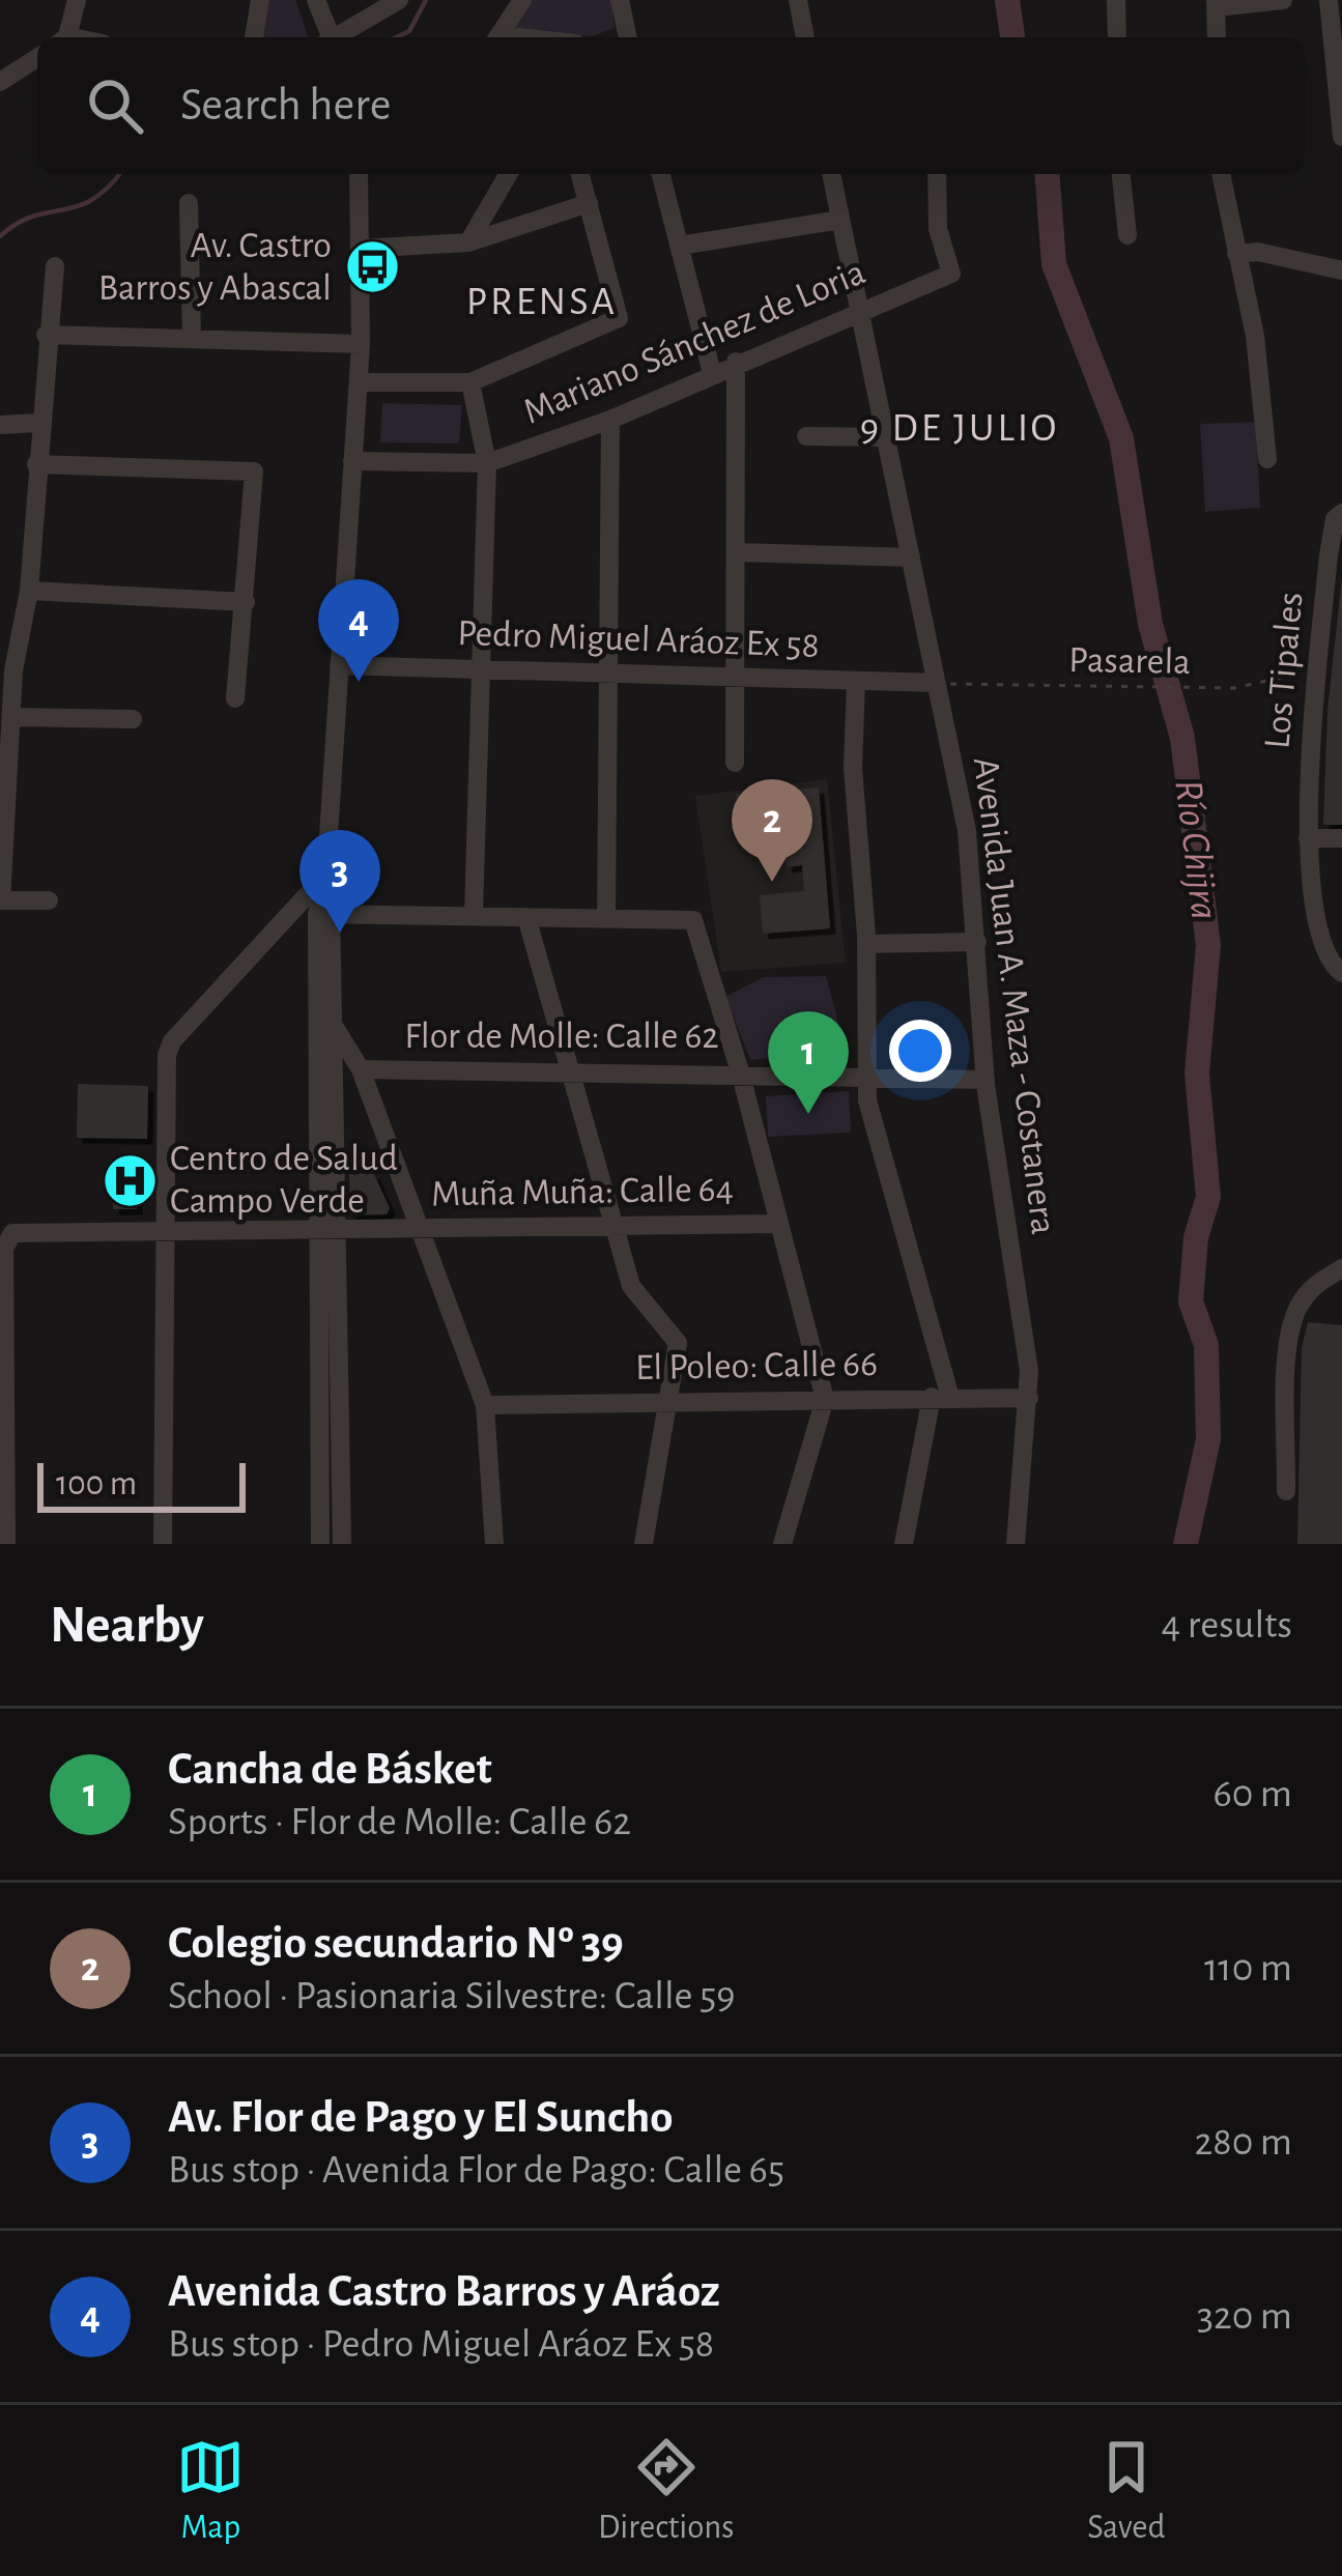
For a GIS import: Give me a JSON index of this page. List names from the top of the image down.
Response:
{
  "streets": {
    "street": [
      "Mariano Sánchez de Loria",
      "Pedro Miguel Aráoz Ex 58",
      "Los Tipales",
      "Avenida Juan A. Maza - Costanera",
      "Flor de Molle: Calle 62",
      "Muña Muña: Calle 64",
      "El Poleo: Calle 66"
    ],
    "path": ["Pasarela"]
  },
  "crossings": [
    ["Mariano Sánchez de Loria", "Avenida Juan A. Maza - Costanera"],
    ["Pedro Miguel Aráoz Ex 58", "Pasarela"],
    ["Pedro Miguel Aráoz Ex 58", "Avenida Juan A. Maza - Costanera"],
    ["Pasarela", "Los Tipales"],
    ["Pasarela", "Avenida Juan A. Maza - Costanera"],
    ["Avenida Juan A. Maza - Costanera", "Flor de Molle: Calle 62"],
    ["Avenida Juan A. Maza - Costanera", "El Poleo: Calle 66"]
  ],
  "districts": ["PRENSA", "9 DE JULIO"],
  "water": ["Río Chijra"],
  "places": {
    "bus stop": ["Av. Castro Barros y Abascal"],
    "hospital": ["Centro de Salud Campo Verde"]
  },
  "scale_bar": "100 m",
  "page": {
    "search": "Search here",
    "pins": [
      "4",
      "2",
      "3",
      "1"
    ],
    "scale": "100 m",
    "heading": ["Nearby", "4 results"],
    "list": [
      {
        "mark": "1",
        "name": "Cancha de Básket",
        "note": "Sports · Flor de Molle: Calle 62",
        "value": "60 m"
      },
      {
        "mark": "2",
        "name": "Colegio secundario Nº 39",
        "note": "School · Pasionaria Silvestre: Calle 59",
        "value": "110 m"
      },
      {
        "mark": "3",
        "name": "Av. Flor de Pago y El Suncho",
        "note": "Bus stop · Avenida Flor de Pago: Calle 65",
        "value": "280 m"
      },
      {
        "mark": "4",
        "name": "Avenida Castro Barros y Aráoz",
        "note": "Bus stop · Pedro Miguel Aráoz Ex 58",
        "value": "320 m"
      }
    ],
    "nav": ["Map", "Directions", "Saved"]
  }
}
